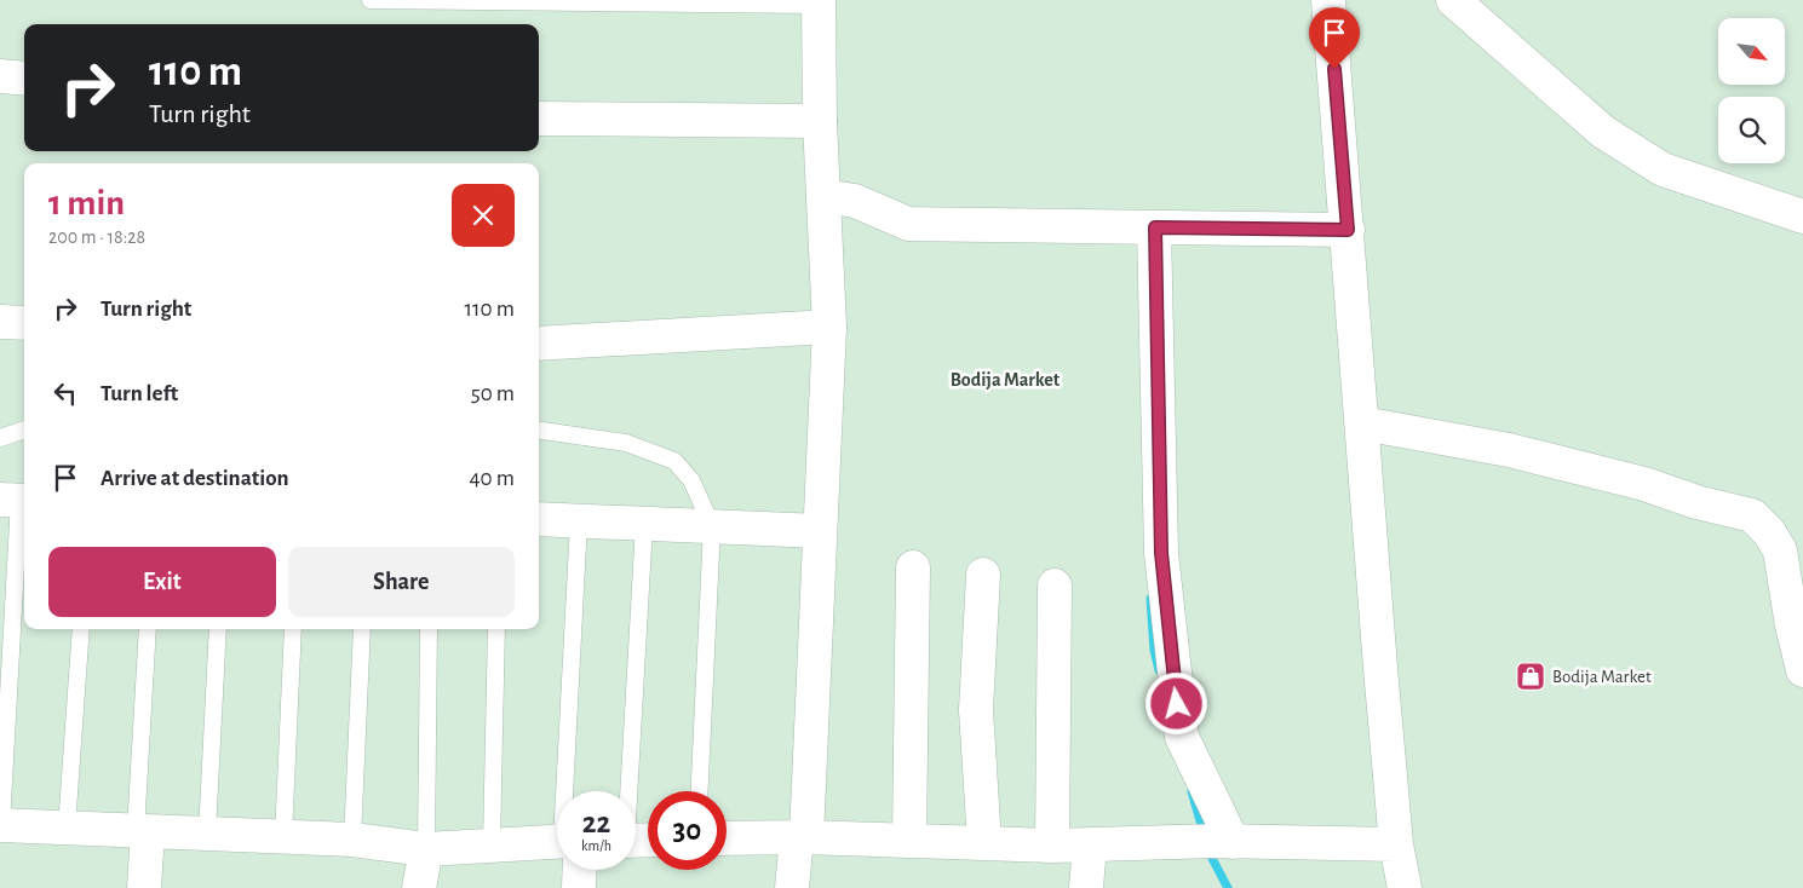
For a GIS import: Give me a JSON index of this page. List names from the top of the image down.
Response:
{
  "districts": ["Bodija Market"],
  "places": {
    "shop": ["Bodija Market"]
  },
  "north": "bottom right",
  "page": {
    "turn": ["110 m", "Turn right"],
    "heading": ["1 min", "200 m · 18:28"],
    "list": [
      {
        "name": "Turn right",
        "value": "110 m"
      },
      {
        "name": "Turn left",
        "value": "50 m"
      },
      {
        "name": "Arrive at destination",
        "value": "40 m"
      }
    ],
    "buttons": ["Exit", "Share"],
    "speed": "22 km/h",
    "limit": "30"
  }
}
